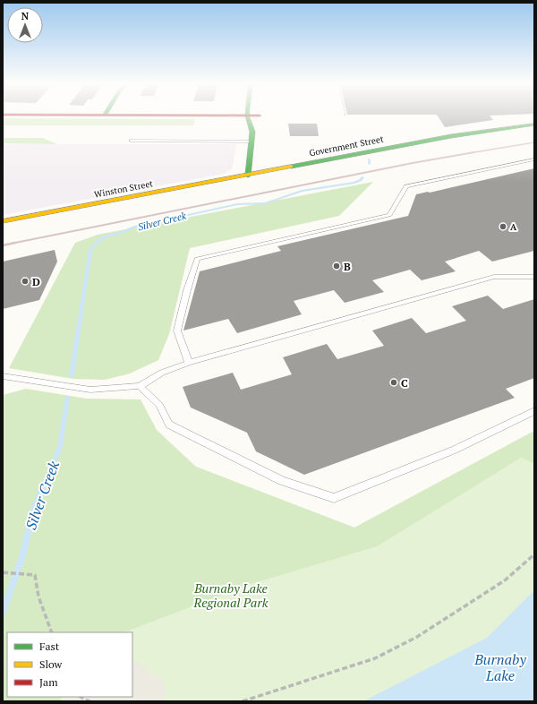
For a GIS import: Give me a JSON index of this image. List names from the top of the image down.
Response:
{
  "streets": {
    "street": ["Government Street", "Winston Street"]
  },
  "crossings": [
    ["Government Street", "Winston Street"]
  ],
  "water": ["Silver Creek", "Burnaby Lake"],
  "parks": ["Burnaby Lake Regional Park"],
  "places": [
    "A",
    "B",
    "D",
    "C"
  ],
  "legend": ["Fast", "Slow", "Jam"],
  "north": "top"
}
